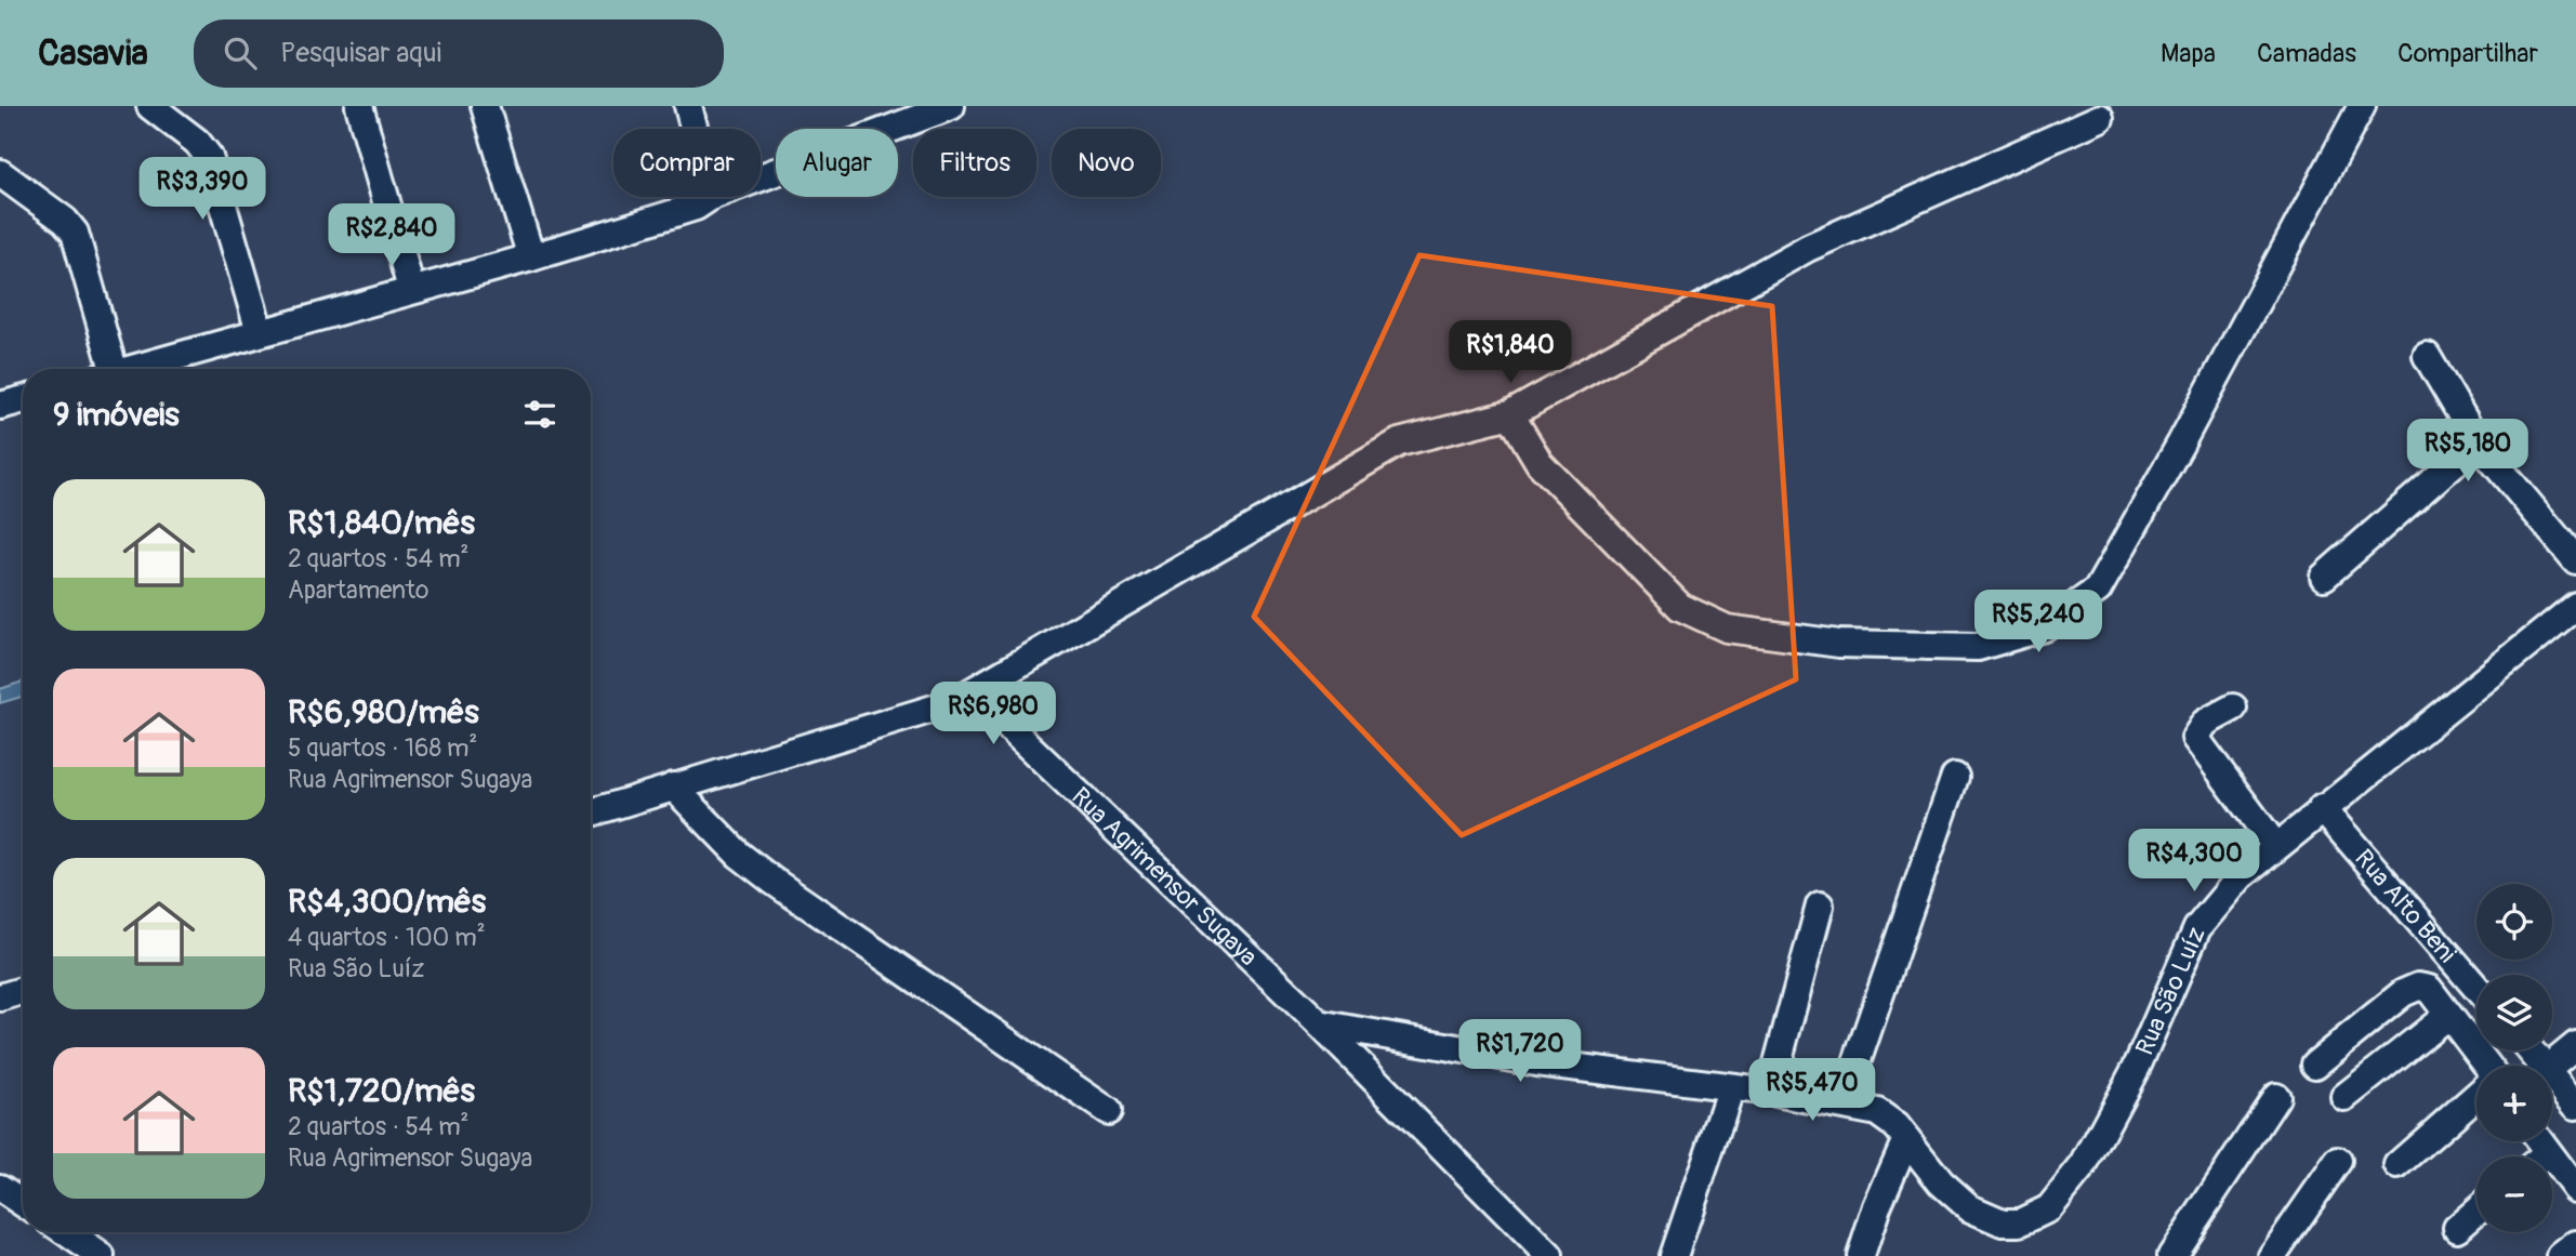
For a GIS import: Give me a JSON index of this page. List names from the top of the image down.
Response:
{
  "streets": {
    "street": ["Rua Agrimensor Sugaya", "Rua Alto Beni", "Rua São Luíz"]
  },
  "crossings": [
    ["Rua Alto Beni", "Rua São Luíz"]
  ],
  "page": {
    "header": "Casavia",
    "search": "Pesquisar aqui",
    "nav": ["Mapa", "Camadas", "Compartilhar"],
    "chip": [
      "Comprar",
      "Alugar",
      "Filtros",
      "Novo"
    ],
    "price": [
      "R$3,390",
      "R$2,840",
      "R$1,840",
      "R$5,180",
      "R$5,240",
      "R$6,980",
      "R$4,300",
      "R$1,720",
      "R$5,470"
    ],
    "heading": "9 imóveis",
    "list": [
      {
        "name": "R$1,840/mês",
        "note": "2 quartos · 54 m² · Apartamento"
      },
      {
        "name": "R$6,980/mês",
        "note": "5 quartos · 168 m² · Rua Agrimensor Sugaya"
      },
      {
        "name": "R$4,300/mês",
        "note": "4 quartos · 100 m² · Rua São Luíz"
      },
      {
        "name": "R$1,720/mês",
        "note": "2 quartos · 54 m² · Rua Agrimensor Sugaya"
      }
    ],
    "map_buttons": ["+", "−"]
  }
}
